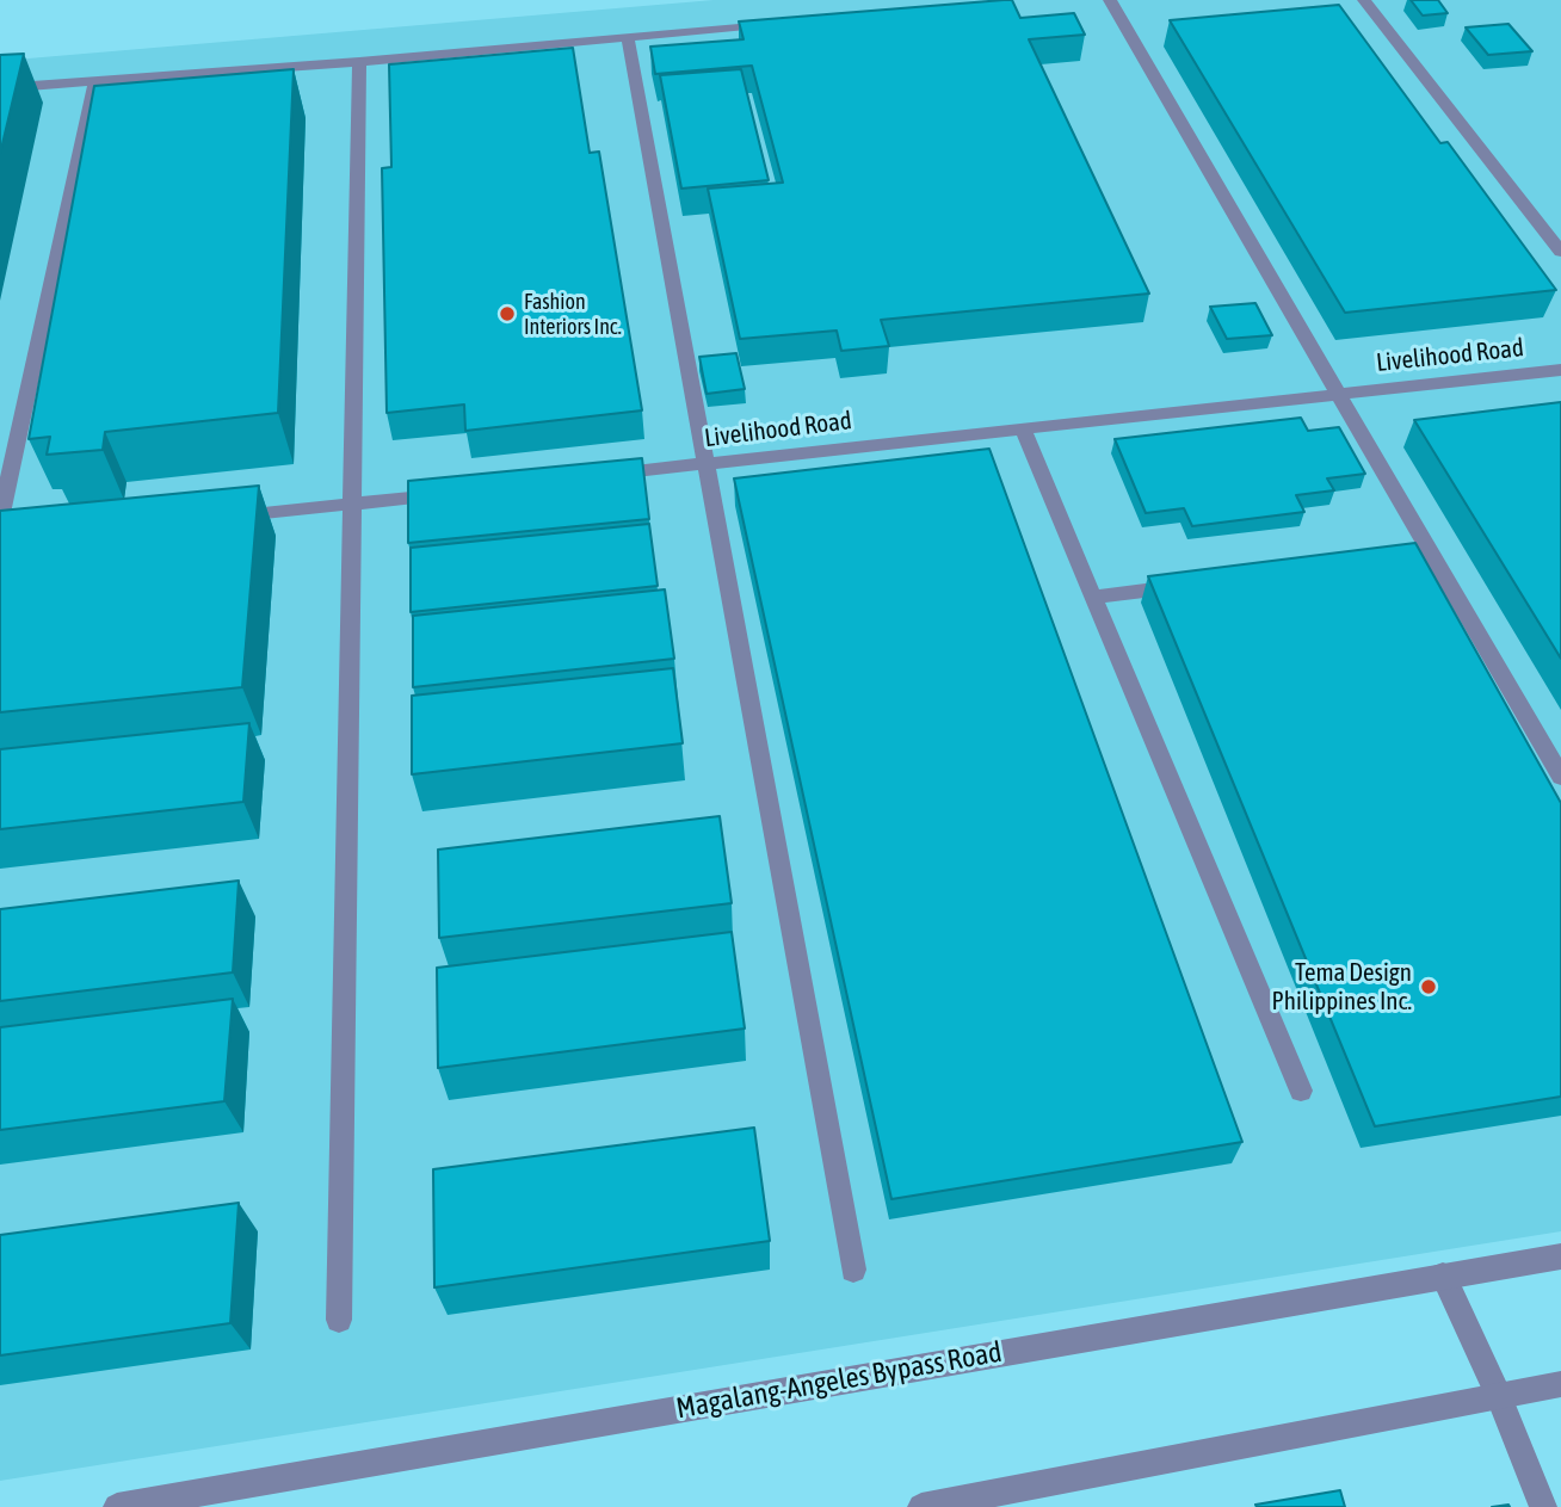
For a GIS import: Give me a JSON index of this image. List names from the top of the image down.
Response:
{
  "streets": {
    "street": ["Livelihood Road", "Magalang-Angeles Bypass Road"]
  },
  "places": ["Fashion Interiors Inc.", "Tema Design Philippines Inc."]
}
